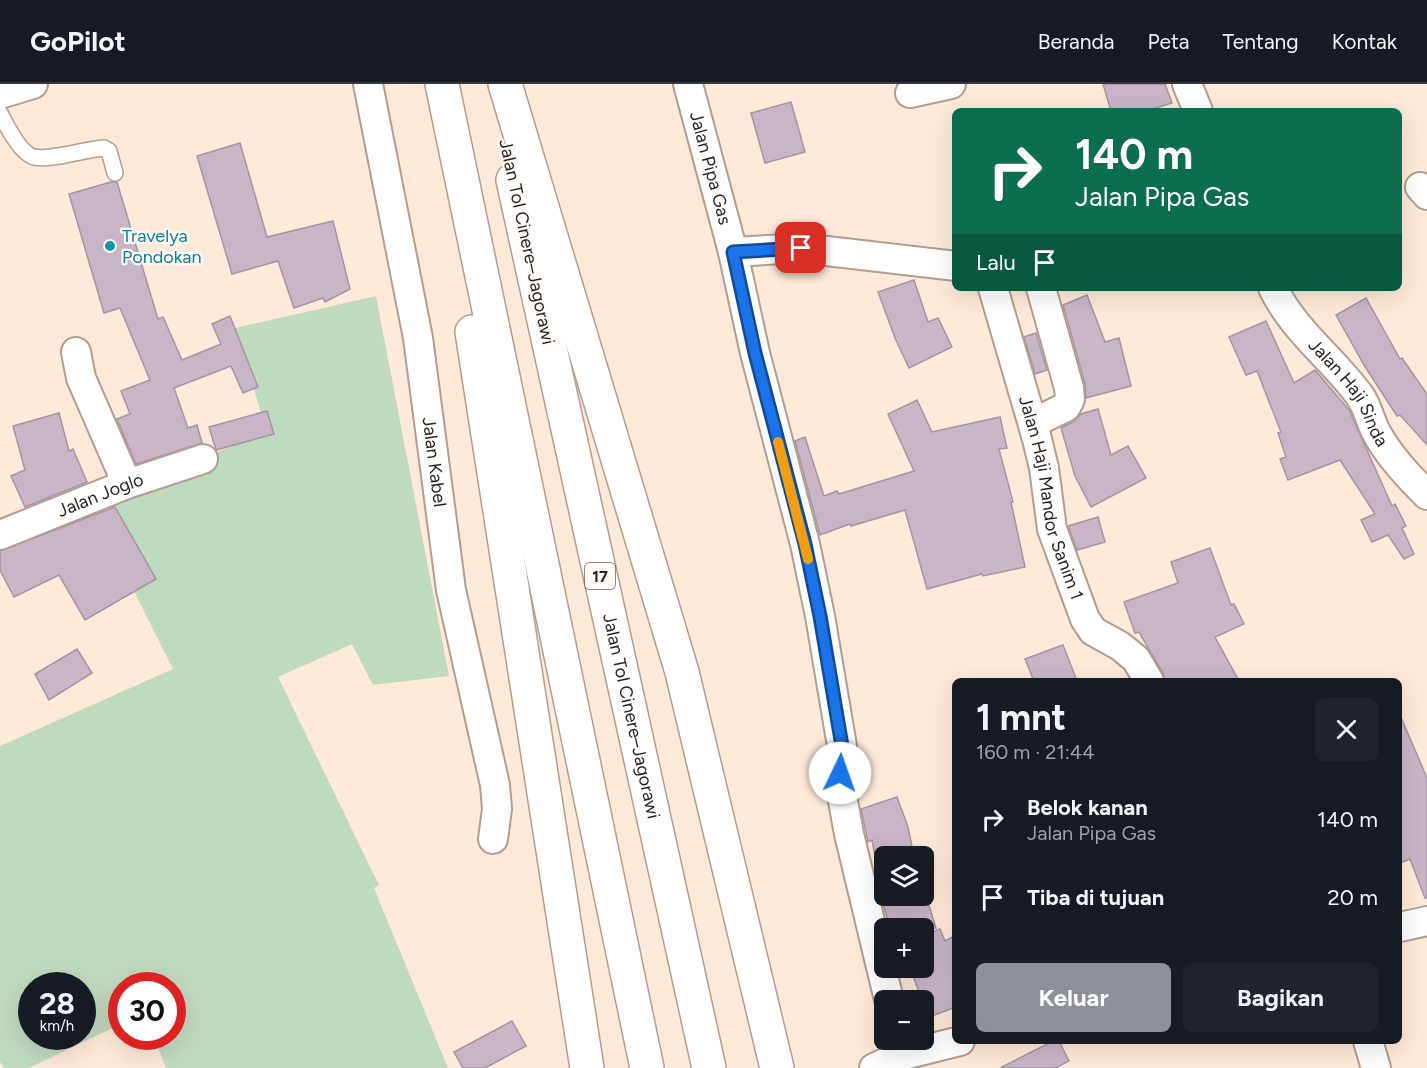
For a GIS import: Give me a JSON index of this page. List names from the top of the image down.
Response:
{
  "streets": {
    "highway": ["Jalan Tol Cinere–Jagorawi", "17"],
    "street": [
      "Jalan Pipa Gas",
      "Jalan Haji Sinda",
      "Jalan Kabel",
      "Jalan Joglo",
      "Jalan Haji Mandor Sanim 1"
    ]
  },
  "places": ["Travelya Pondokan"],
  "page": {
    "header": "GoPilot",
    "nav": [
      "Beranda",
      "Peta",
      "Tentang",
      "Kontak"
    ],
    "turn": ["140 m", "Jalan Pipa Gas"],
    "then": "Lalu",
    "heading": ["1 mnt", "160 m · 21:44"],
    "list": [
      {
        "name": "Belok kanan",
        "note": "Jalan Pipa Gas",
        "value": "140 m"
      },
      {
        "name": "Tiba di tujuan",
        "value": "20 m"
      }
    ],
    "map_buttons": ["+", "−"],
    "buttons": ["Keluar", "Bagikan"],
    "speed": "28 km/h",
    "limit": "30"
  }
}
